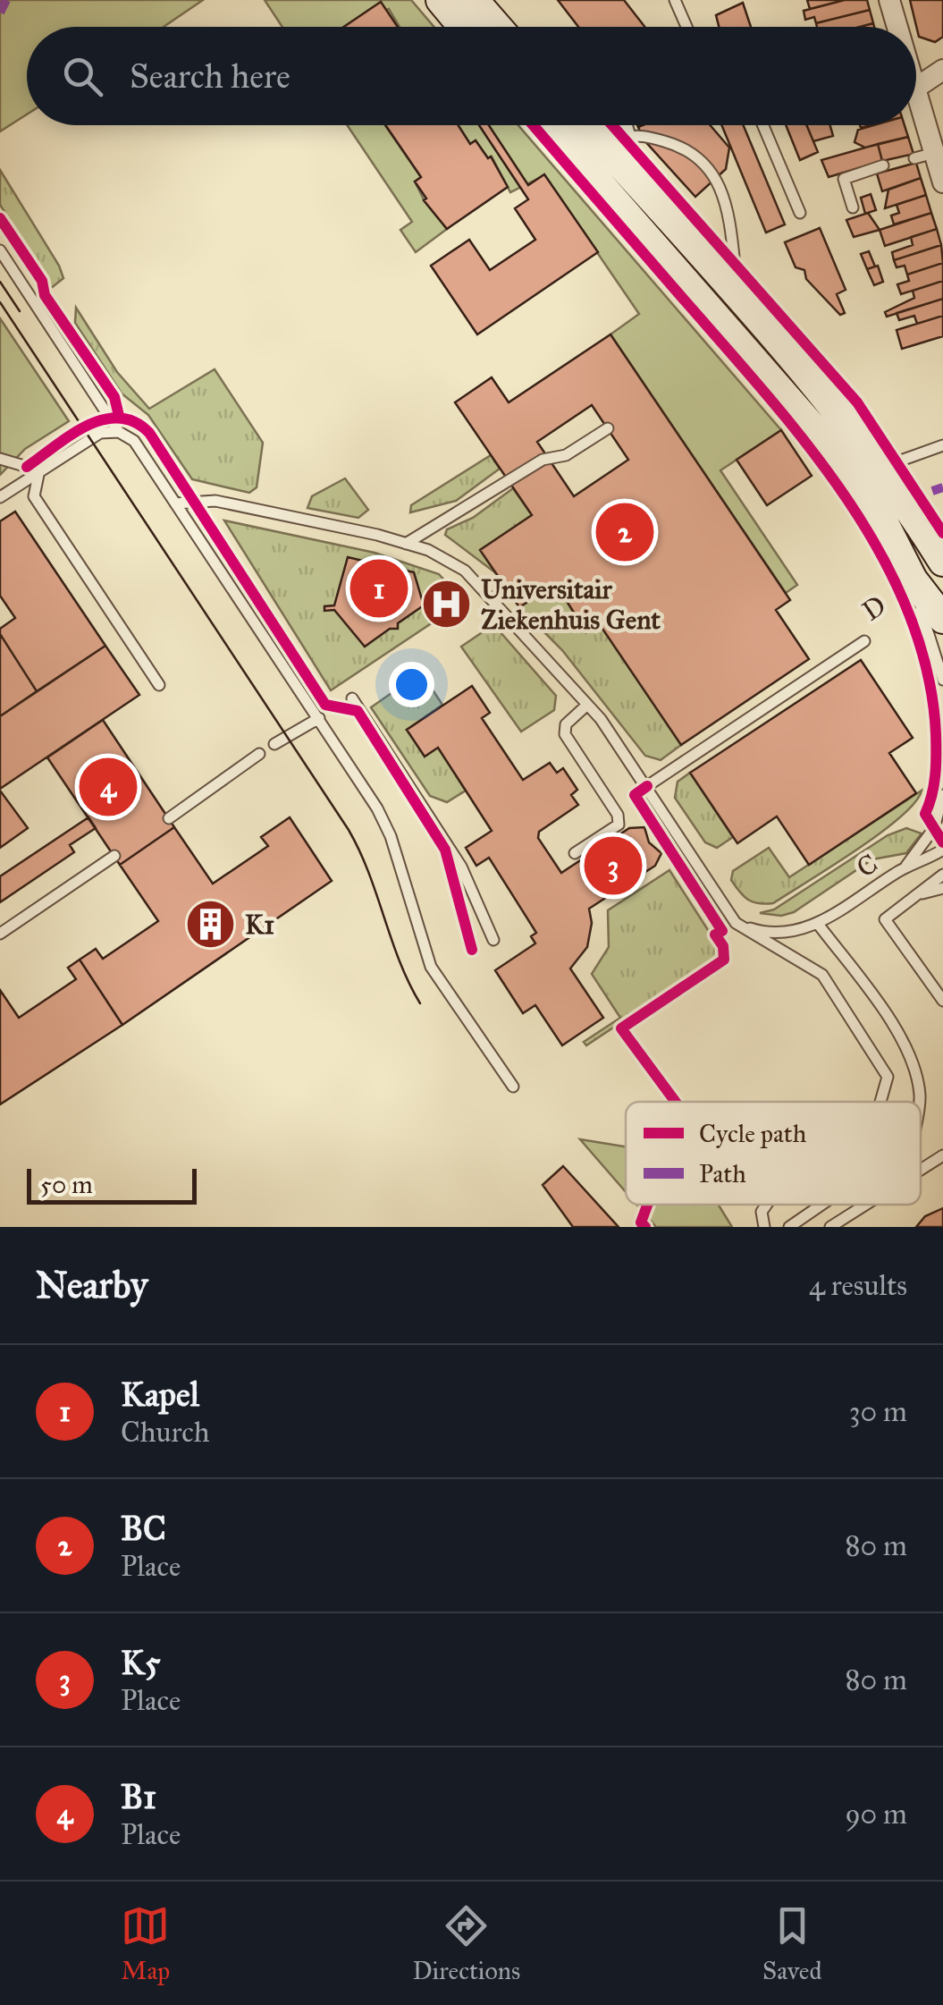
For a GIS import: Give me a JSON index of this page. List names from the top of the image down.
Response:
{
  "streets": {
    "lane": ["C"],
    "cycle path": ["D"]
  },
  "places": {
    "hospital": ["Universitair Ziekenhuis Gent"],
    "building": ["K1"]
  },
  "legend": ["Cycle path", "Path"],
  "scale_bar": "50 m",
  "page": {
    "search": "Search here",
    "pins": [
      "2",
      "1",
      "4",
      "3"
    ],
    "scale": "50 m",
    "heading": ["Nearby", "4 results"],
    "list": [
      {
        "mark": "1",
        "name": "Kapel",
        "note": "Church",
        "value": "30 m"
      },
      {
        "mark": "2",
        "name": "BC",
        "note": "Place",
        "value": "80 m"
      },
      {
        "mark": "3",
        "name": "K5",
        "note": "Place",
        "value": "80 m"
      },
      {
        "mark": "4",
        "name": "B1",
        "note": "Place",
        "value": "90 m"
      }
    ],
    "nav": ["Map", "Directions", "Saved"]
  }
}
